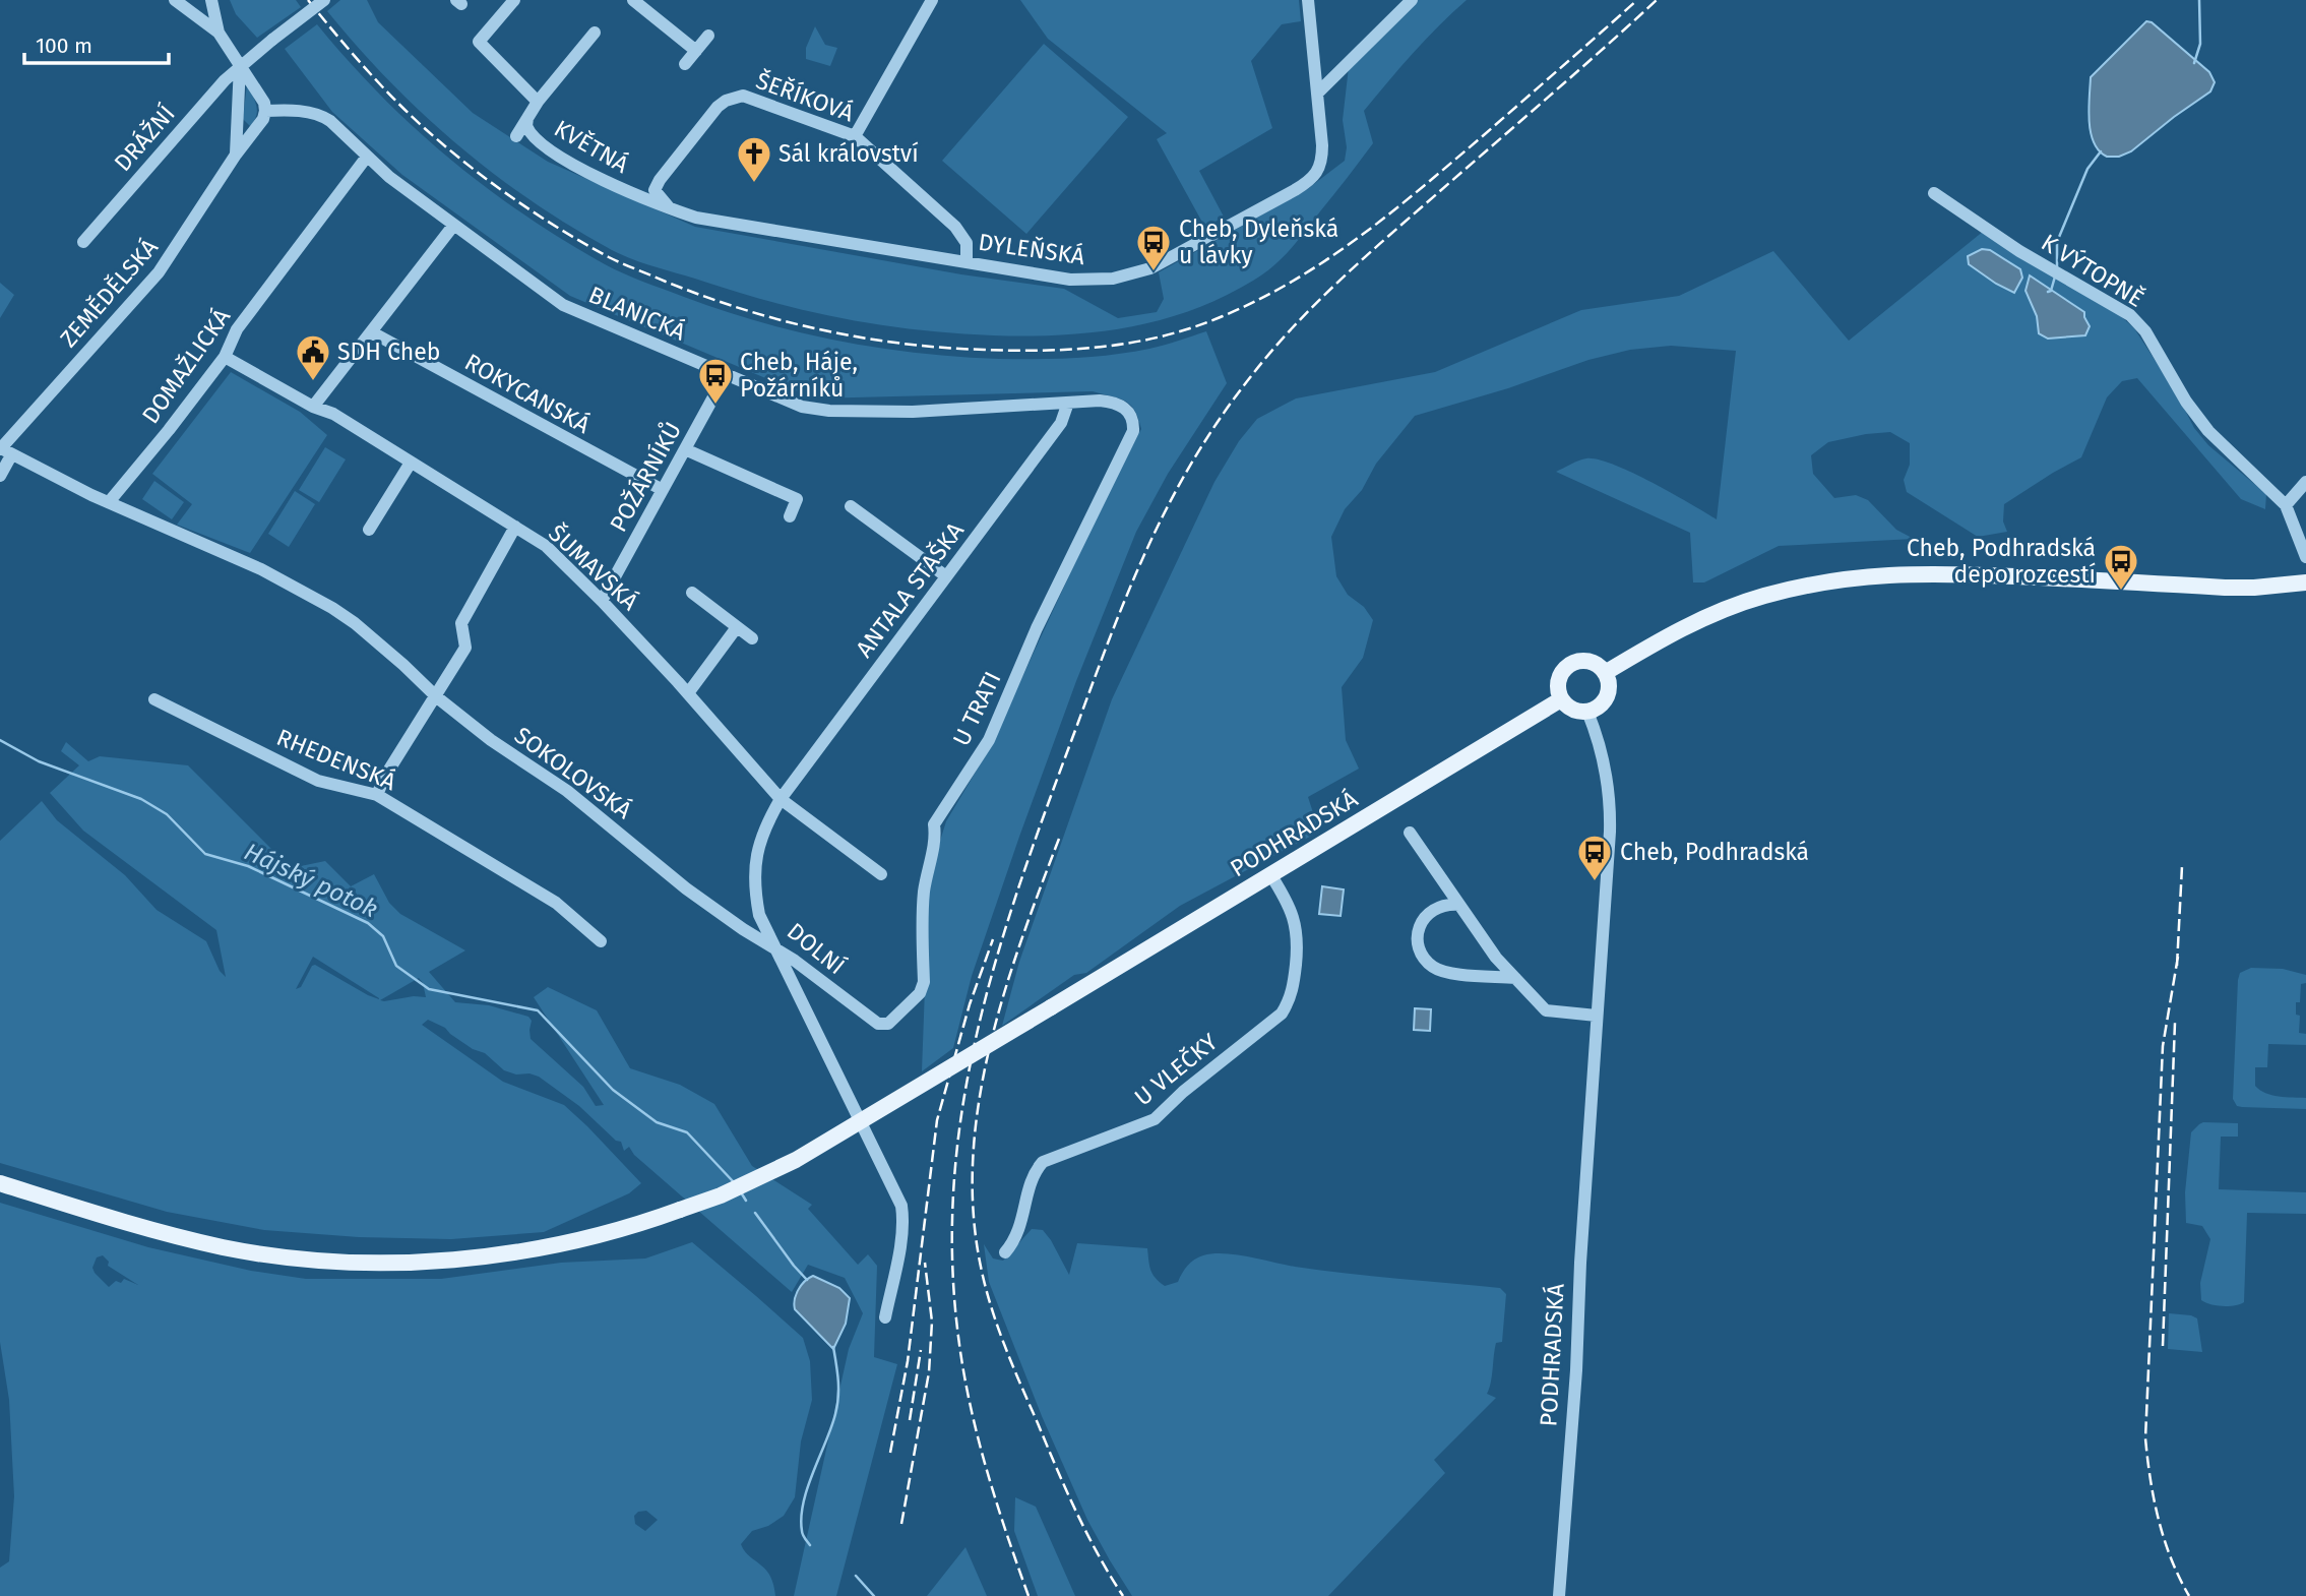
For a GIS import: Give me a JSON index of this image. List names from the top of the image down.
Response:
{
  "streets": {
    "main road": ["PODHRADSKÁ"],
    "street": [
      "ŠEŘÍKOVÁ",
      "DRÁŽNÍ",
      "KVĚTNÁ",
      "DYLEŇSKÁ",
      "K VÝTOPNĚ",
      "ZEMĚDĚLSKÁ",
      "BLANICKÁ",
      "DOMAŽLICKÁ",
      "ROKYCANSKÁ",
      "POŽÁRNÍKŮ",
      "ŠUMAVSKÁ",
      "ANTALA STAŠKA",
      "U TRATI",
      "RHEDENSKÁ",
      "SOKOLOVSKÁ",
      "DOLNÍ",
      "U VLEČKY"
    ]
  },
  "crossings": [
    ["ŠEŘÍKOVÁ", "KVĚTNÁ"],
    ["ŠEŘÍKOVÁ", "DYLEŇSKÁ"],
    ["KVĚTNÁ", "DYLEŇSKÁ"],
    ["ZEMĚDĚLSKÁ", "BLANICKÁ"],
    ["BLANICKÁ", "DOMAŽLICKÁ"],
    ["BLANICKÁ", "POŽÁRNÍKŮ"],
    ["BLANICKÁ", "ANTALA STAŠKA"],
    ["BLANICKÁ", "U TRATI"],
    ["DOMAŽLICKÁ", "ŠUMAVSKÁ"],
    ["DOMAŽLICKÁ", "SOKOLOVSKÁ"],
    ["ROKYCANSKÁ", "POŽÁRNÍKŮ"],
    ["POŽÁRNÍKŮ", "ŠUMAVSKÁ"],
    ["ŠUMAVSKÁ", "ANTALA STAŠKA"],
    ["ŠUMAVSKÁ", "DOLNÍ"],
    ["ANTALA STAŠKA", "DOLNÍ"],
    ["U TRATI", "DOLNÍ"],
    ["SOKOLOVSKÁ", "DOLNÍ"],
    ["PODHRADSKÁ", "U VLEČKY"]
  ],
  "water": ["Hájský potok"],
  "places": {
    "church": ["Sál království"],
    "bus stop": [
      "Cheb, Dyleňská u lávky",
      "Cheb, Háje, Požárníků",
      "Cheb, Podhradská depo rozcestí",
      "Cheb, Podhradská"
    ],
    "public building": ["SDH Cheb"]
  },
  "scale_bar": "100 m"
}
